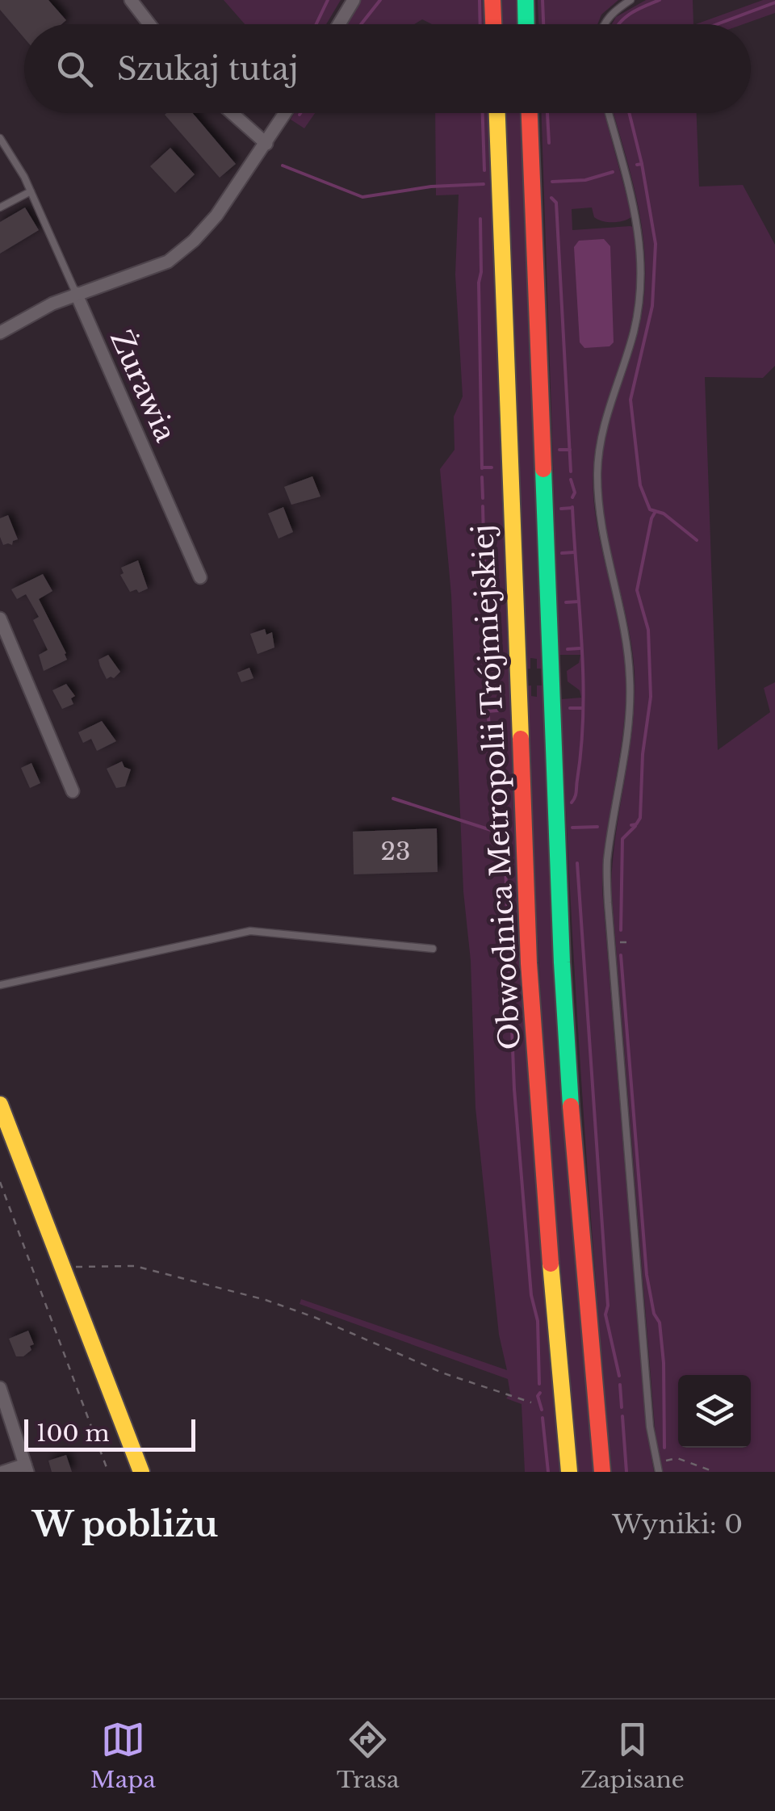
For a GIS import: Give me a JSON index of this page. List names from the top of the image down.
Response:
{
  "streets": {
    "main road": ["Obwodnica Metropolii Trójmiejskiej"],
    "street": ["Żurawia"]
  },
  "house_numbers": ["23"],
  "scale_bar": "100 m",
  "page": {
    "search": "Szukaj tutaj",
    "scale": "100 m",
    "heading": ["W pobliżu", "Wyniki: 0"],
    "nav": ["Mapa", "Trasa", "Zapisane"]
  }
}
